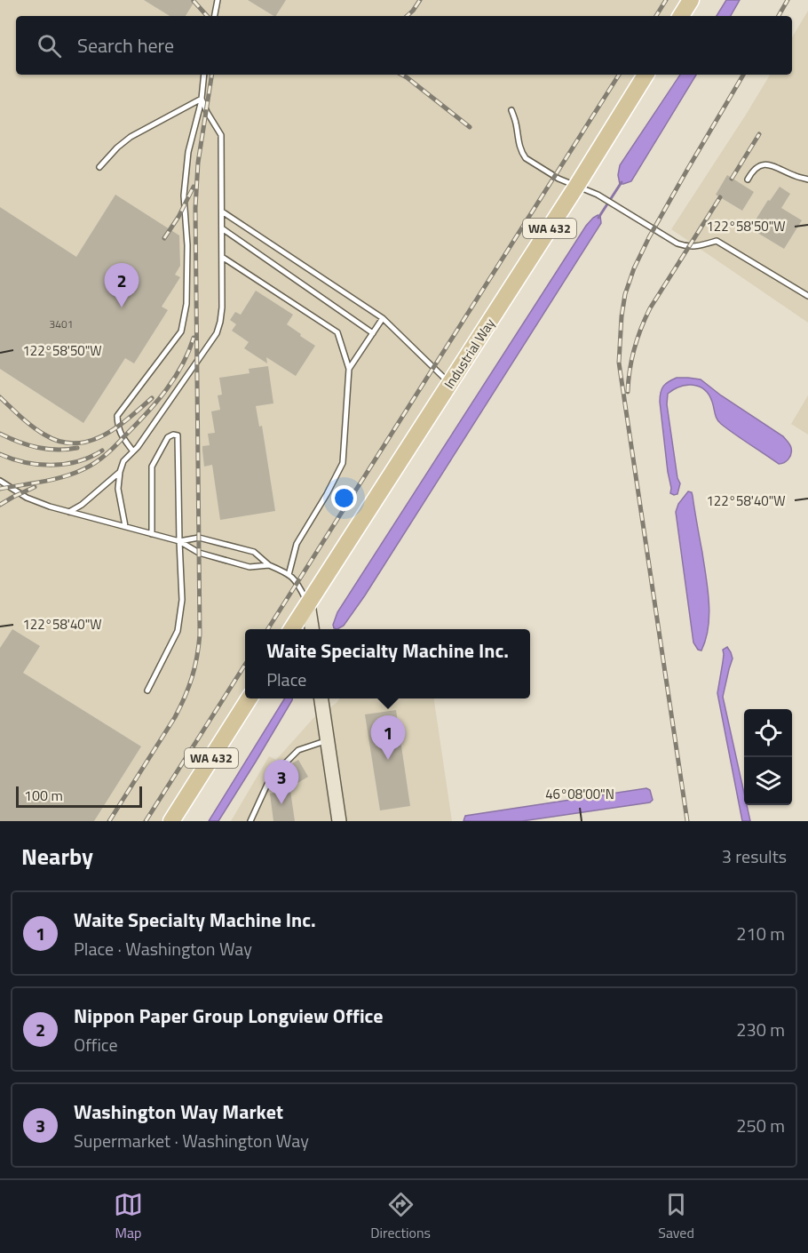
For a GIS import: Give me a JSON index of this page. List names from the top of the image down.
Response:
{
  "streets": {
    "main road": ["WA 432", "Industrial Way"]
  },
  "house_numbers": ["3401"],
  "scale_bar": "100 m",
  "page": {
    "search": "Search here",
    "pins": ["2", "1", "3"],
    "popup": ["Waite Specialty Machine Inc.", "Place"],
    "scale": "100 m",
    "heading": ["Nearby", "3 results"],
    "list": [
      {
        "mark": "1",
        "name": "Waite Specialty Machine Inc.",
        "note": "Place · Washington Way",
        "value": "210 m"
      },
      {
        "mark": "2",
        "name": "Nippon Paper Group Longview Office",
        "note": "Office",
        "value": "230 m"
      },
      {
        "mark": "3",
        "name": "Washington Way Market",
        "note": "Supermarket · Washington Way",
        "value": "250 m"
      }
    ],
    "nav": ["Map", "Directions", "Saved"]
  },
  "coordinates": ["122°58'50\"W", "122°58'40\"W", "46°08'00\"N"]
}
